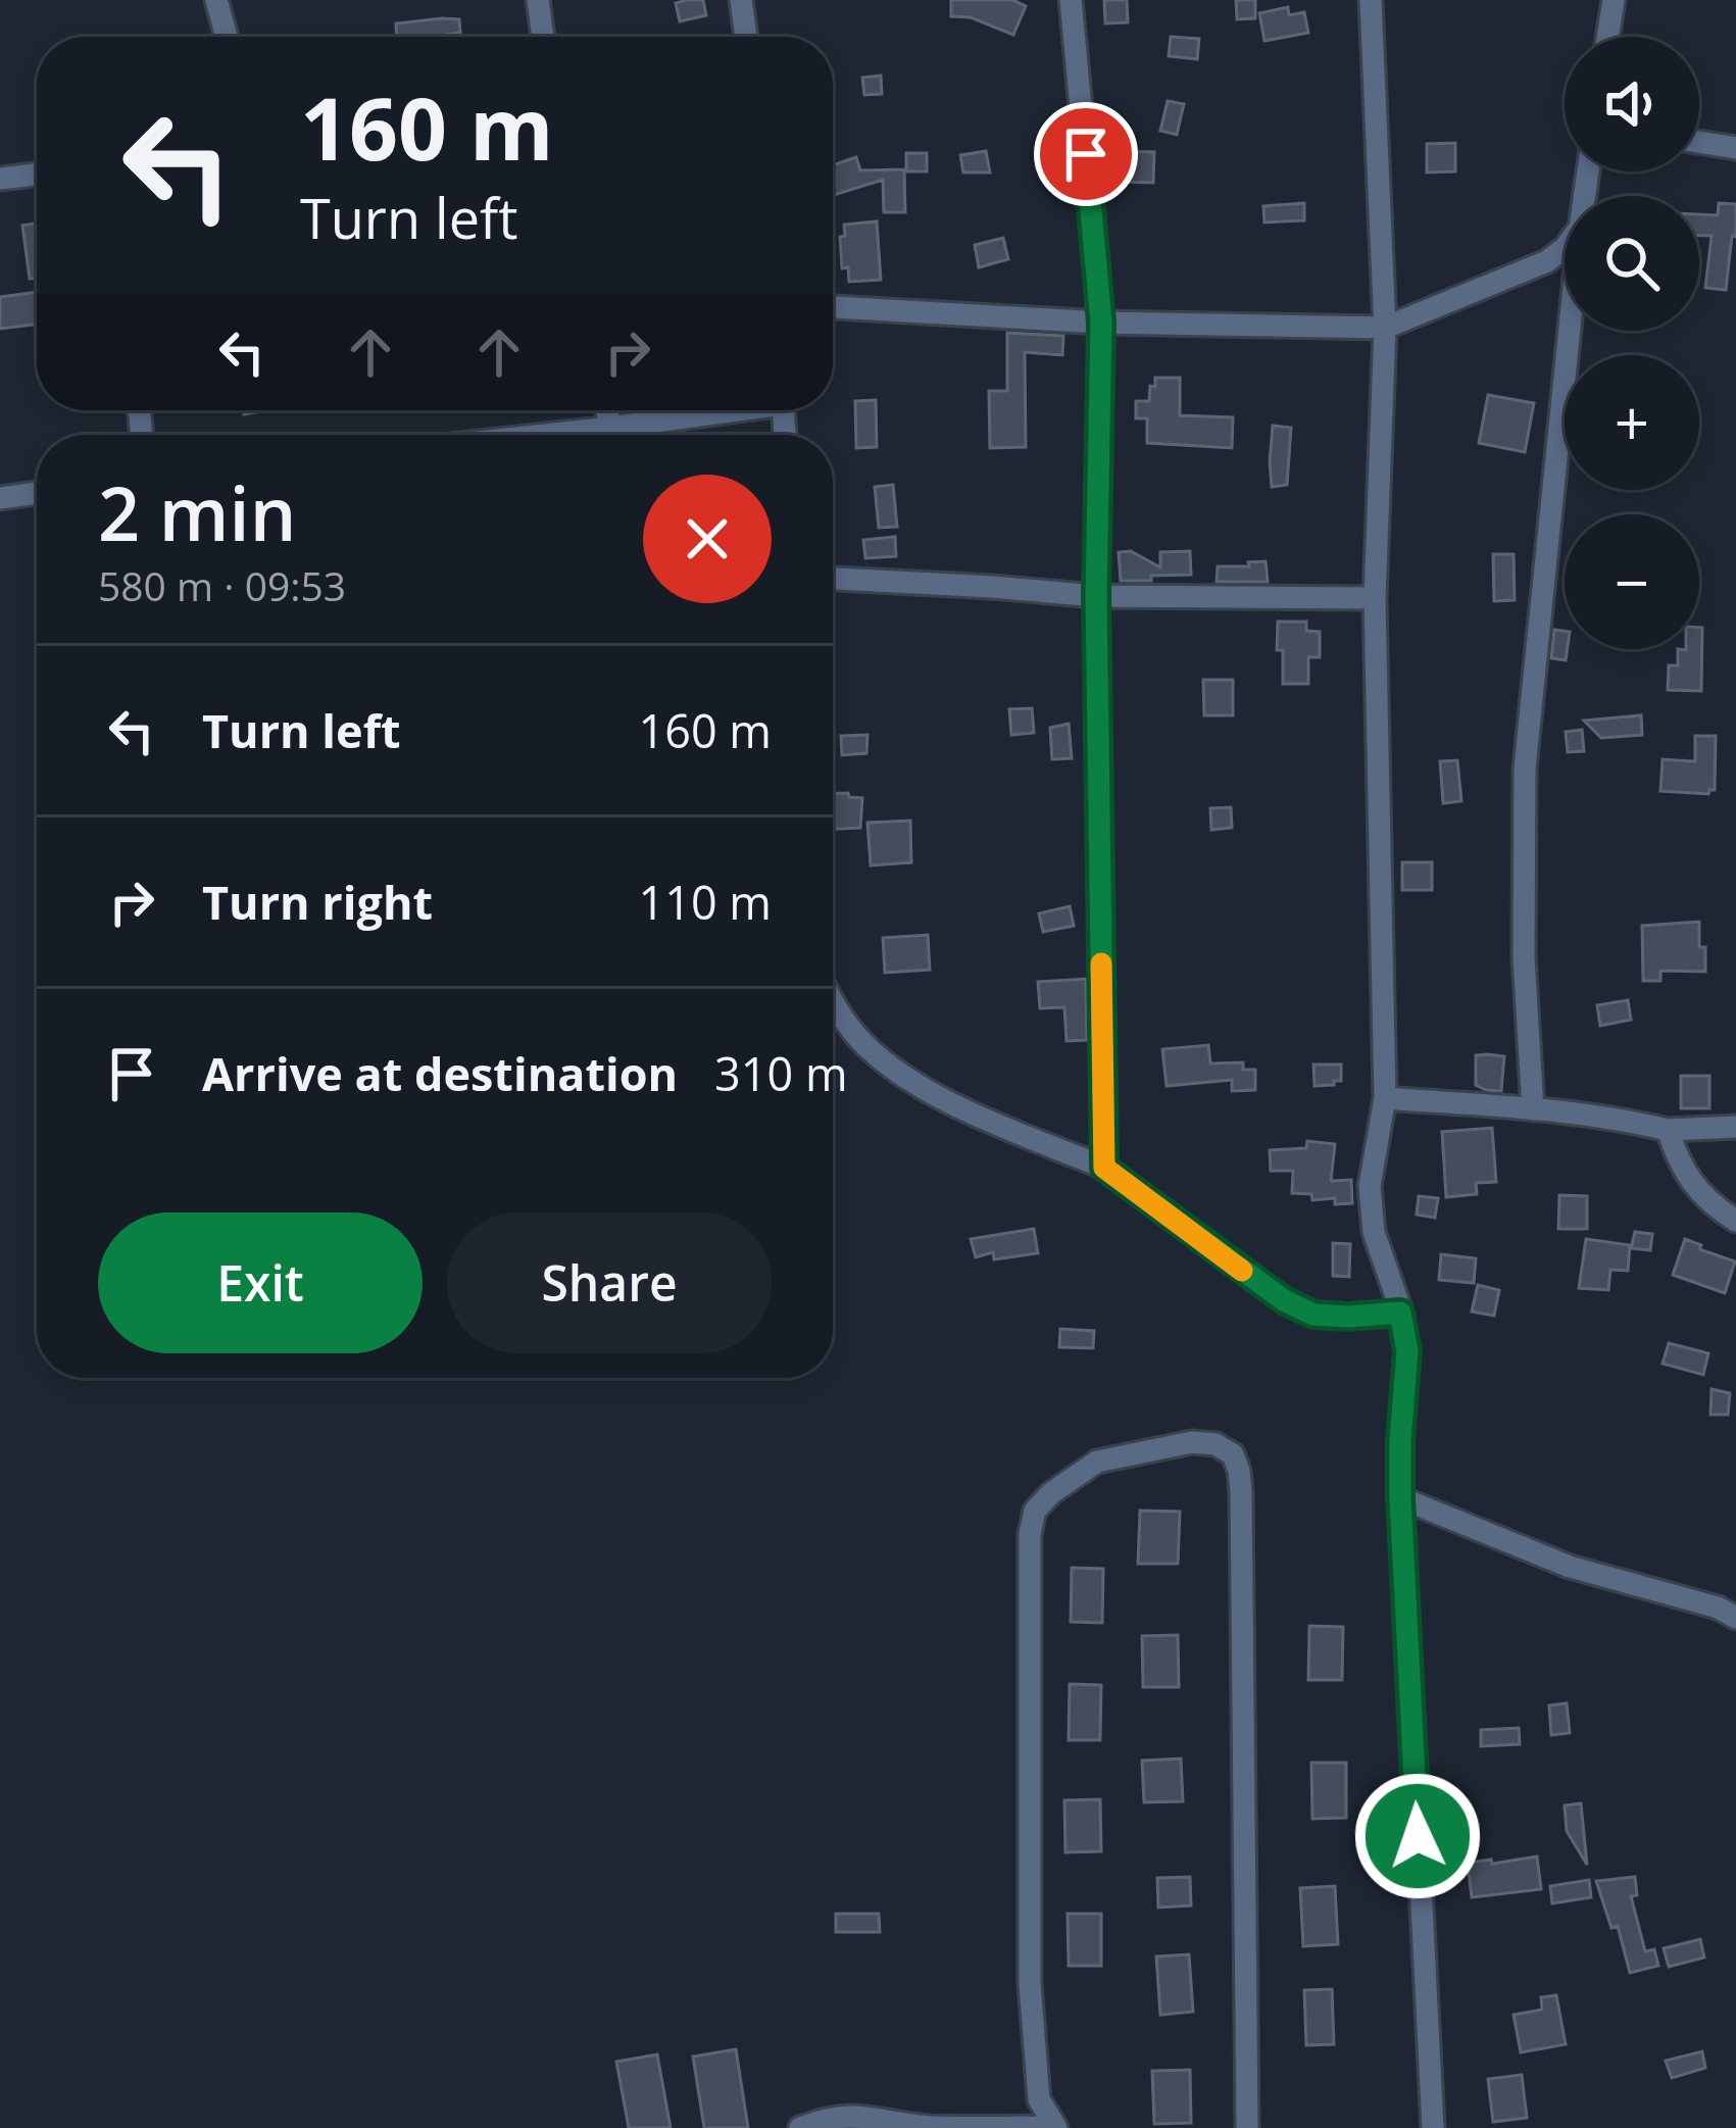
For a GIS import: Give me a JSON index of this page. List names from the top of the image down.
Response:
{
  "page": {
    "map_buttons": ["+", "−"],
    "turn": ["160 m", "Turn left"],
    "heading": ["2 min", "580 m · 09:53"],
    "list": [
      {
        "name": "Turn left",
        "value": "160 m"
      },
      {
        "name": "Turn right",
        "value": "110 m"
      },
      {
        "name": "Arrive at destination",
        "value": "310 m"
      }
    ],
    "buttons": ["Exit", "Share"]
  }
}
